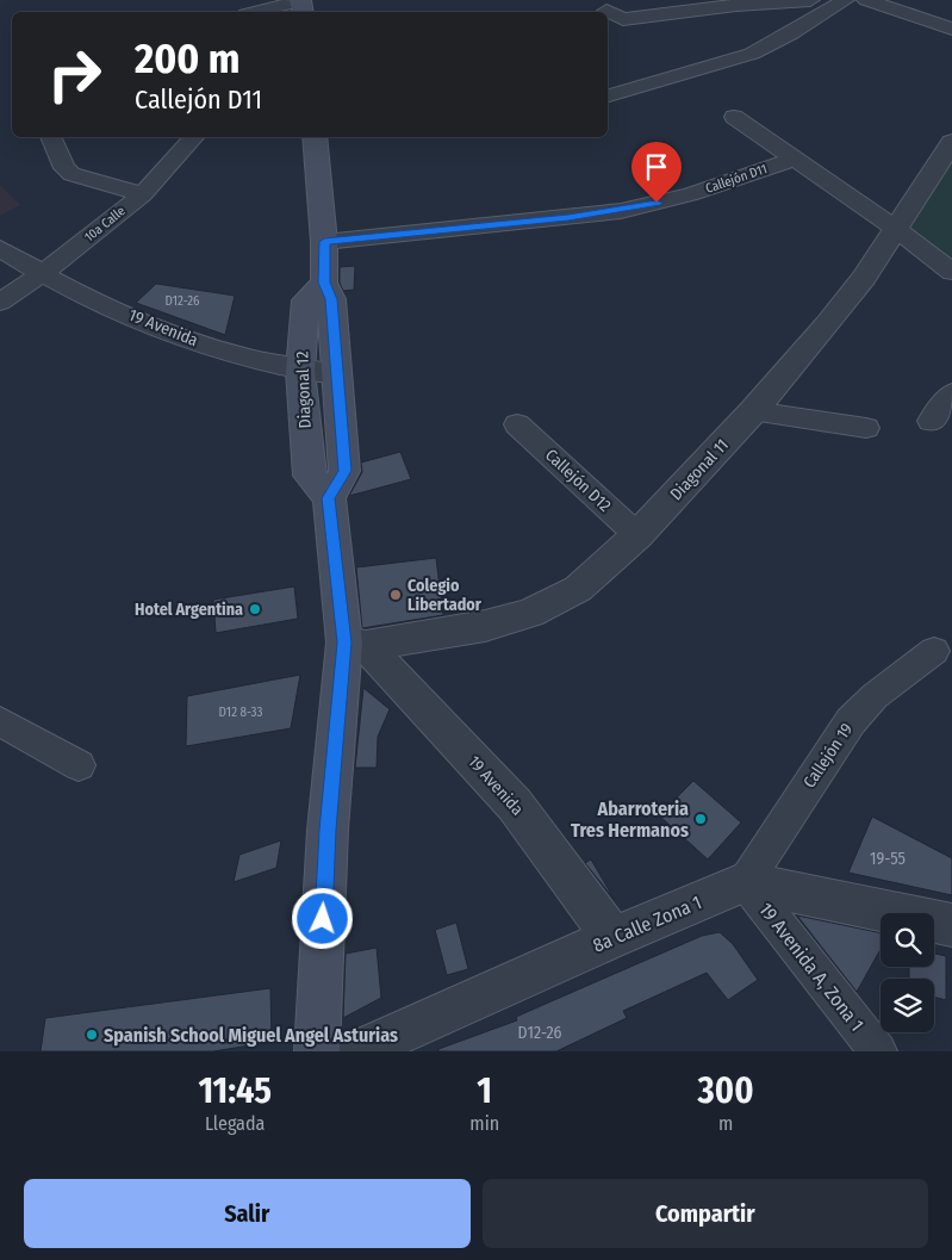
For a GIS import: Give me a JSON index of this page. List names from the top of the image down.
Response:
{
  "streets": {
    "main road": ["Diagonal 12"],
    "street": [
      "Callejón D11",
      "10a Calle",
      "19 Avenida",
      "Diagonal 11",
      "Callejón D12",
      "Callejón 19",
      "8a Calle Zona 1",
      "19 Avenida A, Zona 1"
    ]
  },
  "crossings": [
    ["Callejón D11", "Diagonal 12"],
    ["10a Calle", "19 Avenida"],
    ["19 Avenida", "Diagonal 12"],
    ["19 Avenida", "Diagonal 11"],
    ["19 Avenida", "8a Calle Zona 1"],
    ["Diagonal 11", "Callejón D12"],
    ["Callejón 19", "8a Calle Zona 1"],
    ["Callejón 19", "19 Avenida A, Zona 1"],
    ["8a Calle Zona 1", "19 Avenida A, Zona 1"]
  ],
  "places": [
    "Colegio Libertador",
    "Hotel Argentina",
    "Abarroteria Tres Hermanos",
    "Spanish School Miguel Angel Asturias"
  ],
  "house_numbers": [
    "D12-26",
    "D12 8-33",
    "19-55",
    "D12-26"
  ],
  "page": {
    "turn": ["200 m", "Callejón D11"],
    "eta": [
      "11:45",
      "Llegada",
      "1",
      "min",
      "300",
      "m"
    ],
    "buttons": ["Salir", "Compartir"]
  }
}
